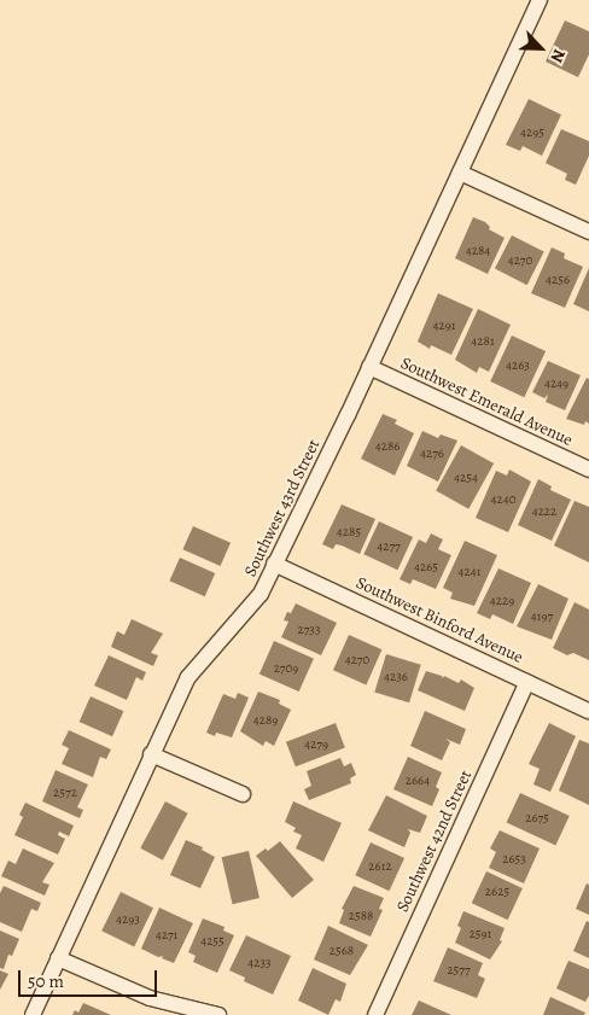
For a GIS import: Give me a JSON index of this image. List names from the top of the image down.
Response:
{
  "streets": {
    "street": [
      "Southwest Emerald Avenue",
      "Southwest 43rd Street",
      "Southwest Binford Avenue",
      "Southwest 42nd Street"
    ]
  },
  "crossings": [
    ["Southwest Emerald Avenue", "Southwest 43rd Street"],
    ["Southwest 43rd Street", "Southwest Binford Avenue"],
    ["Southwest Binford Avenue", "Southwest 42nd Street"]
  ],
  "house_numbers": [
    "4295",
    "4284",
    "4270",
    "4256",
    "4291",
    "4281",
    "4263",
    "4249",
    "4286",
    "4276",
    "4254",
    "4240",
    "4222",
    "4285",
    "4277",
    "4265",
    "4241",
    "4229",
    "4197",
    "2733",
    "4270",
    "2709",
    "4236",
    "4289",
    "4279",
    "2664",
    "2572",
    "2675",
    "2653",
    "2612",
    "2625",
    "2588",
    "4293",
    "2591",
    "4271",
    "4255",
    "2568",
    "4233",
    "2577"
  ],
  "scale_bar": "50 m",
  "north": "bottom right"
}
